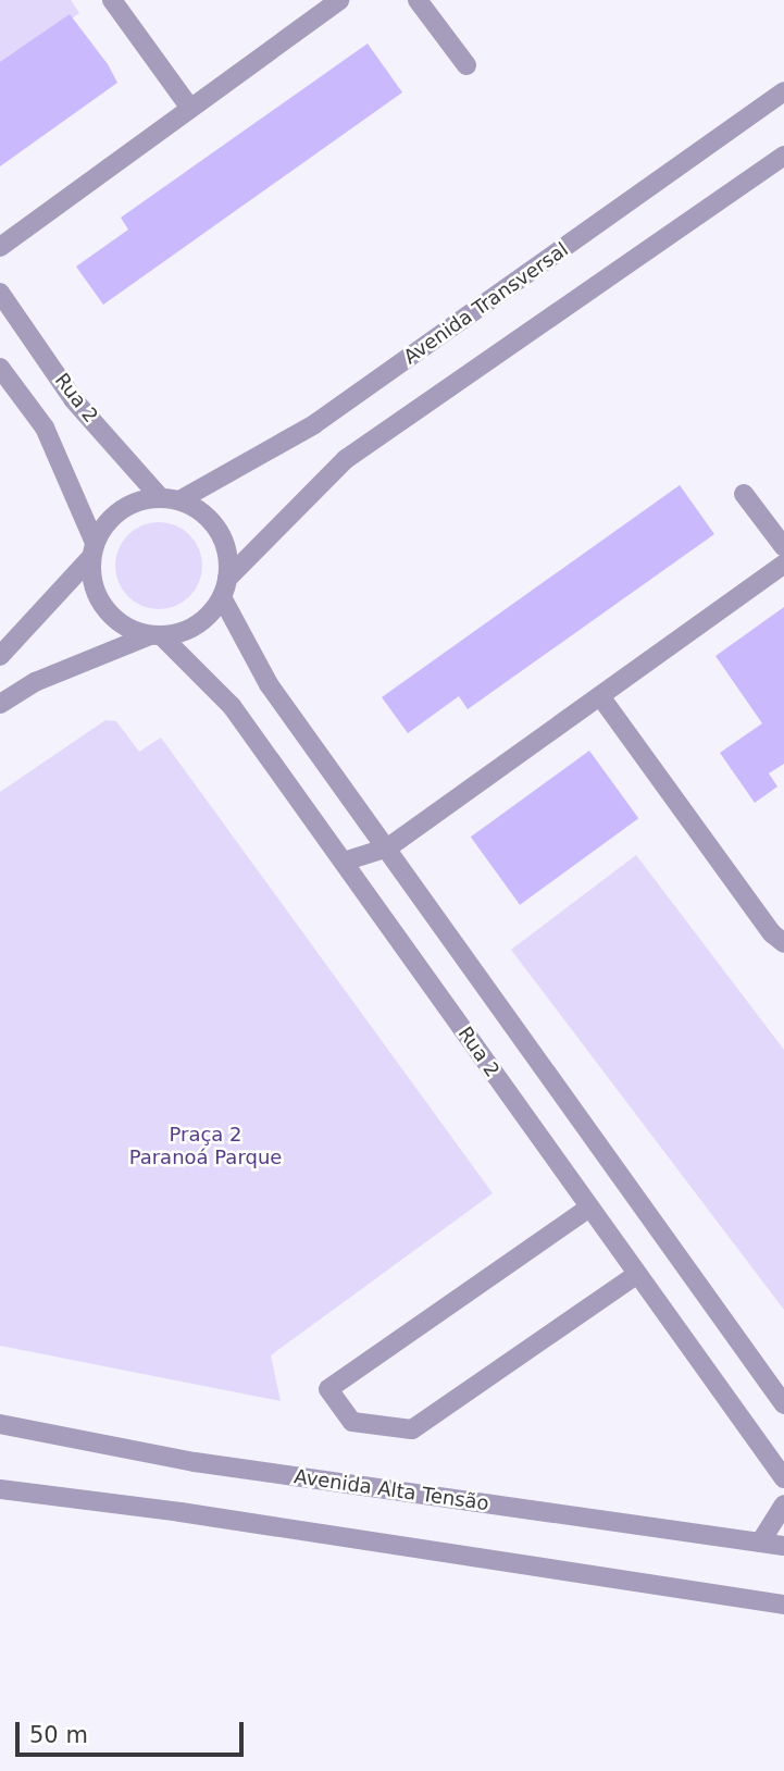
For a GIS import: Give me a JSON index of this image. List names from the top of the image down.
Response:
{
  "streets": {
    "street": ["Avenida Transversal", "Rua 2", "Avenida Alta Tensão"]
  },
  "crossings": [
    ["Avenida Transversal", "Rua 2"]
  ],
  "parks": ["Praça 2 Paranoá Parque"],
  "scale_bar": "50 m"
}
